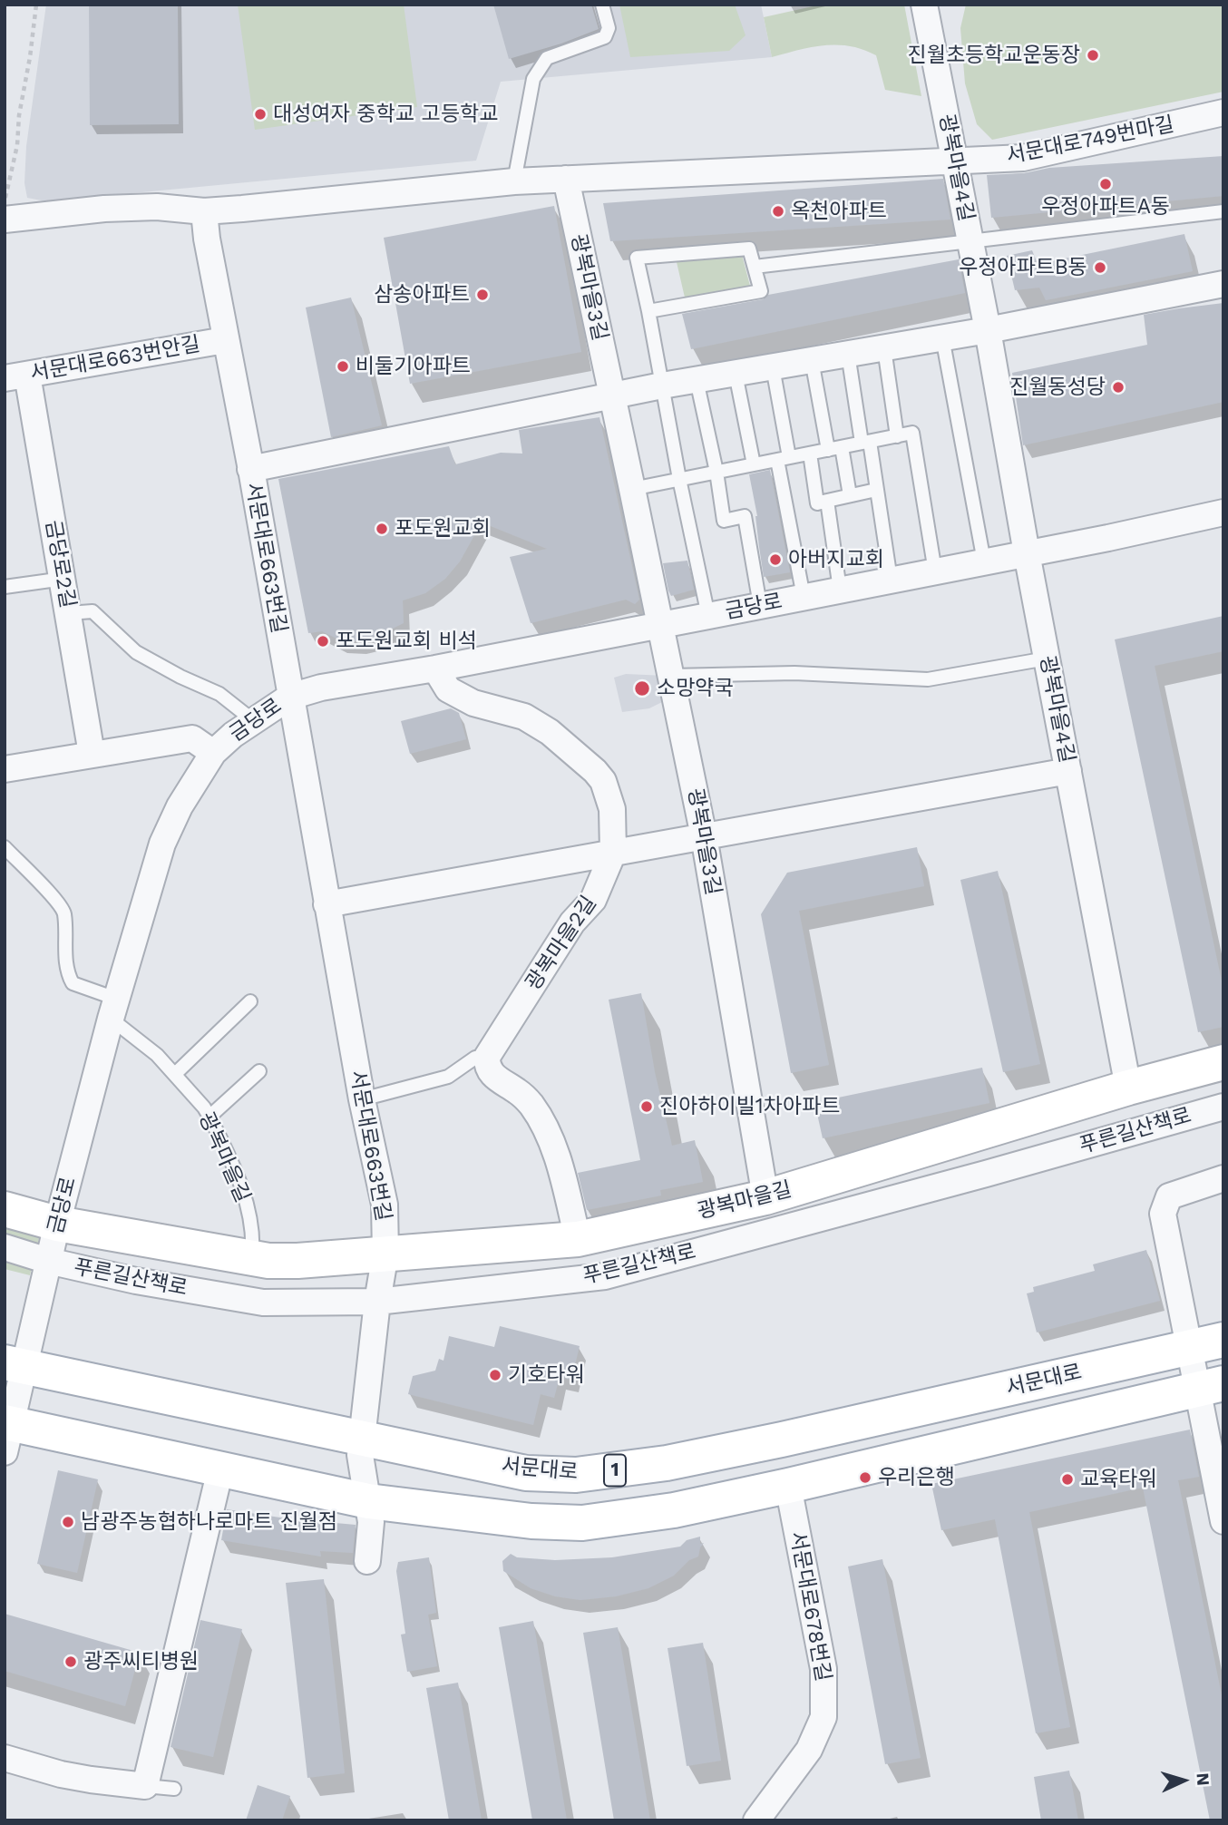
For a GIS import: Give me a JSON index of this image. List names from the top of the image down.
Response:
{
  "streets": {
    "main road": ["광복마을길", "서문대로", "1"],
    "street": [
      "서문대로749번마길",
      "광복마을4길",
      "광복마을3길",
      "서문대로663번안길",
      "서문대로663번길",
      "금당로2길",
      "금당로",
      "광복마을2길",
      "푸른길산책로",
      "서문대로678번길"
    ]
  },
  "crossings": [
    ["서문대로749번마길", "광복마을4길"],
    ["서문대로749번마길", "광복마을3길"],
    ["서문대로749번마길", "서문대로663번길"],
    ["광복마을4길", "금당로"],
    ["광복마을4길", "광복마을길"],
    ["광복마을3길", "금당로"],
    ["광복마을3길", "광복마을길"],
    ["서문대로663번안길", "서문대로663번길"],
    ["서문대로663번안길", "금당로2길"],
    ["서문대로663번길", "금당로"],
    ["서문대로663번길", "푸른길산책로"],
    ["서문대로663번길", "광복마을길"],
    ["서문대로663번길", "서문대로"],
    ["서문대로663번길", "1"],
    ["금당로", "광복마을2길"],
    ["금당로", "푸른길산책로"],
    ["금당로", "광복마을길"],
    ["금당로", "서문대로"],
    ["금당로", "1"],
    ["1", "서문대로678번길"]
  ],
  "places": [
    "진월초등학교운동장",
    "대성여자 중학교 고등학교",
    "우정아파트A동",
    "옥천아파트",
    "우정아파트B동",
    "삼송아파트",
    "비둘기아파트",
    "진월동성당",
    "포도원교회",
    "아버지교회",
    "포도원교회 비석",
    "소망약국",
    "진아하이빌1차아파트",
    "기호타워",
    "우리은행",
    "교육타워",
    "남광주농협하나로마트 진월점",
    "광주씨티병원"
  ],
  "north": "right"
}
